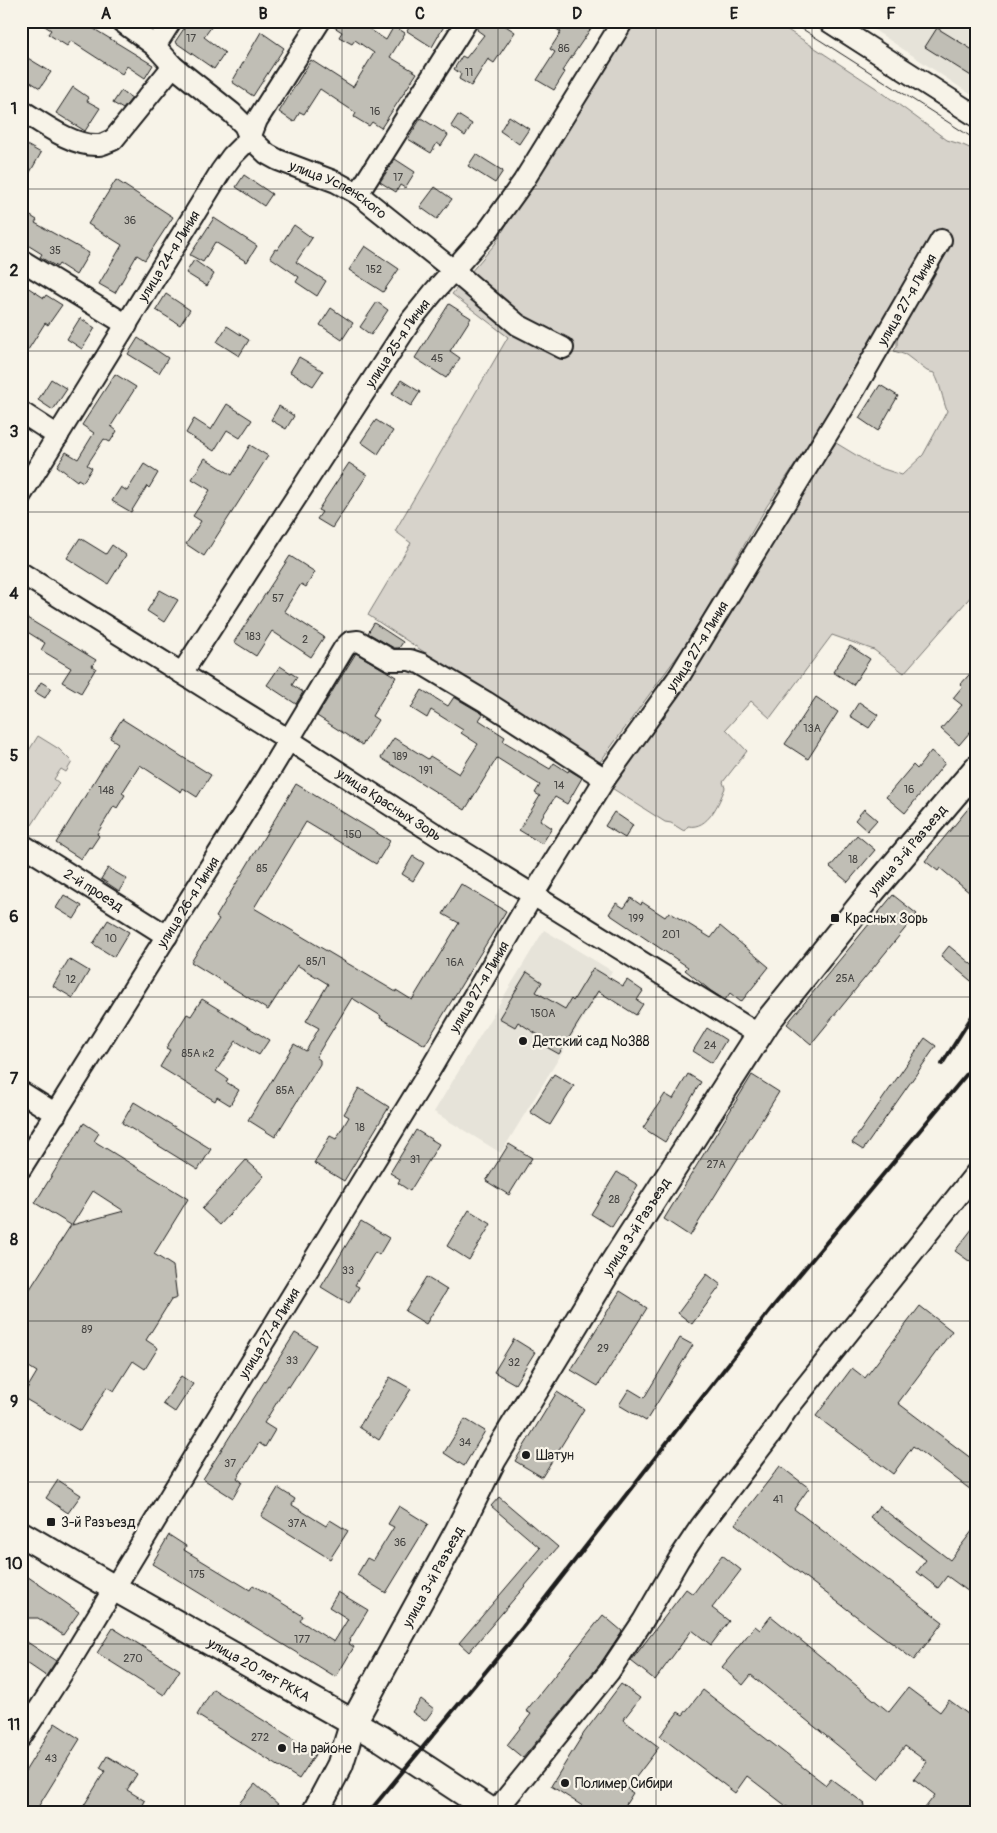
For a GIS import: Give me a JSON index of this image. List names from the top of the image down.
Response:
{
  "streets": {
    "main road": ["улица 3-й Разъезд", "улица 20 лет РККА"],
    "street": [
      "улица Успенского",
      "улица 24-я Линия",
      "улица 27-я Линия",
      "улица 25-я Линия",
      "улица Красных Зорь",
      "2-й проезд",
      "улица 26-я Линия"
    ]
  },
  "crossings": [
    ["улица Успенского", "улица 24-я Линия"],
    ["улица Успенского", "улица 25-я Линия"],
    ["улица 27-я Линия", "улица Красных Зорь"],
    ["улица 27-я Линия", "улица 26-я Линия"],
    ["улица 27-я Линия", "улица 20 лет РККА"],
    ["улица 25-я Линия", "улица Красных Зорь"],
    ["улица Красных Зорь", "улица 3-й Разъезд"],
    ["улица Красных Зорь", "улица 26-я Линия"],
    ["улица 3-й Разъезд", "улица 20 лет РККА"],
    ["2-й проезд", "улица 26-я Линия"]
  ],
  "places": {
    "transit": ["Красных Зорь", "3-й Разъезд"],
    "other": [
      "Детский сад №388",
      "Шатун",
      "На районе",
      "Полимер Сибири"
    ]
  },
  "house_numbers": [
    "17",
    "86",
    "11",
    "16",
    "17",
    "36",
    "35",
    "152",
    "45",
    "57",
    "183",
    "2",
    "13А",
    "189",
    "191",
    "14",
    "16",
    "148",
    "150",
    "18",
    "85",
    "199",
    "201",
    "10",
    "85/1",
    "16А",
    "25А",
    "12",
    "150А",
    "24",
    "85А к2",
    "85А",
    "18",
    "31",
    "27А",
    "28",
    "33",
    "89",
    "29",
    "33",
    "32",
    "34",
    "37",
    "41",
    "37А",
    "36",
    "175",
    "177",
    "270",
    "272",
    "43"
  ],
  "grid": {
    "columns": [
      "A",
      "B",
      "C",
      "D",
      "E",
      "F"
    ],
    "rows": [
      "1",
      "2",
      "3",
      "4",
      "5",
      "6",
      "7",
      "8",
      "9",
      "10",
      "11"
    ]
  }
}
